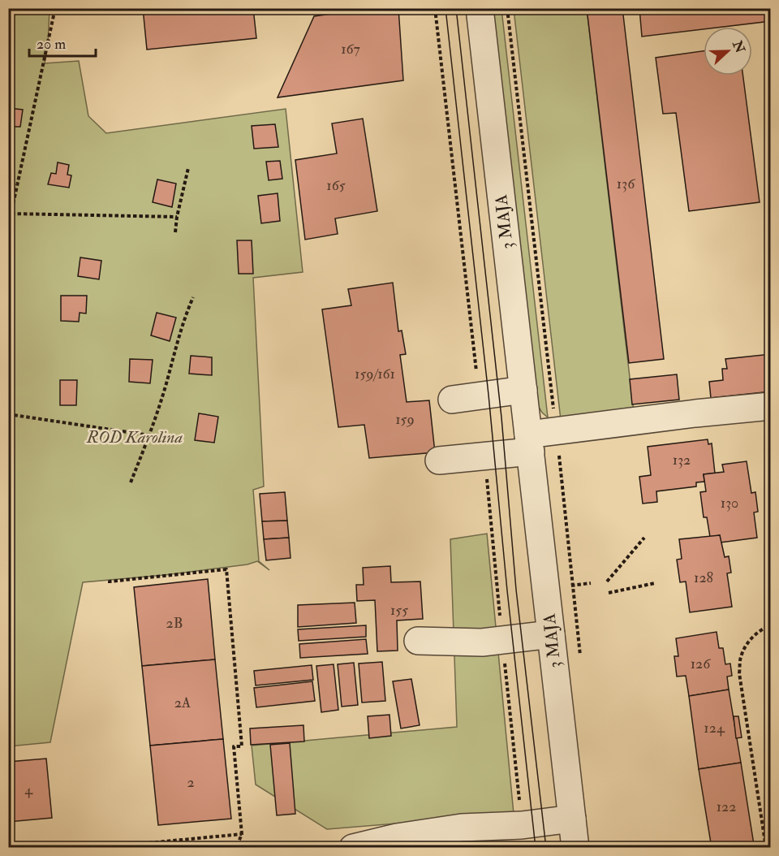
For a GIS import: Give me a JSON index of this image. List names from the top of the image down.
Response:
{
  "streets": {
    "street": ["3 MAJA"]
  },
  "parks": ["ROD Karolina"],
  "house_numbers": [
    "167",
    "136",
    "165",
    "159/161",
    "159",
    "132",
    "130",
    "128",
    "155",
    "2B",
    "126",
    "2A",
    "124",
    "2",
    "4",
    "122"
  ],
  "scale_bar": "20 m",
  "north": "right"
}
